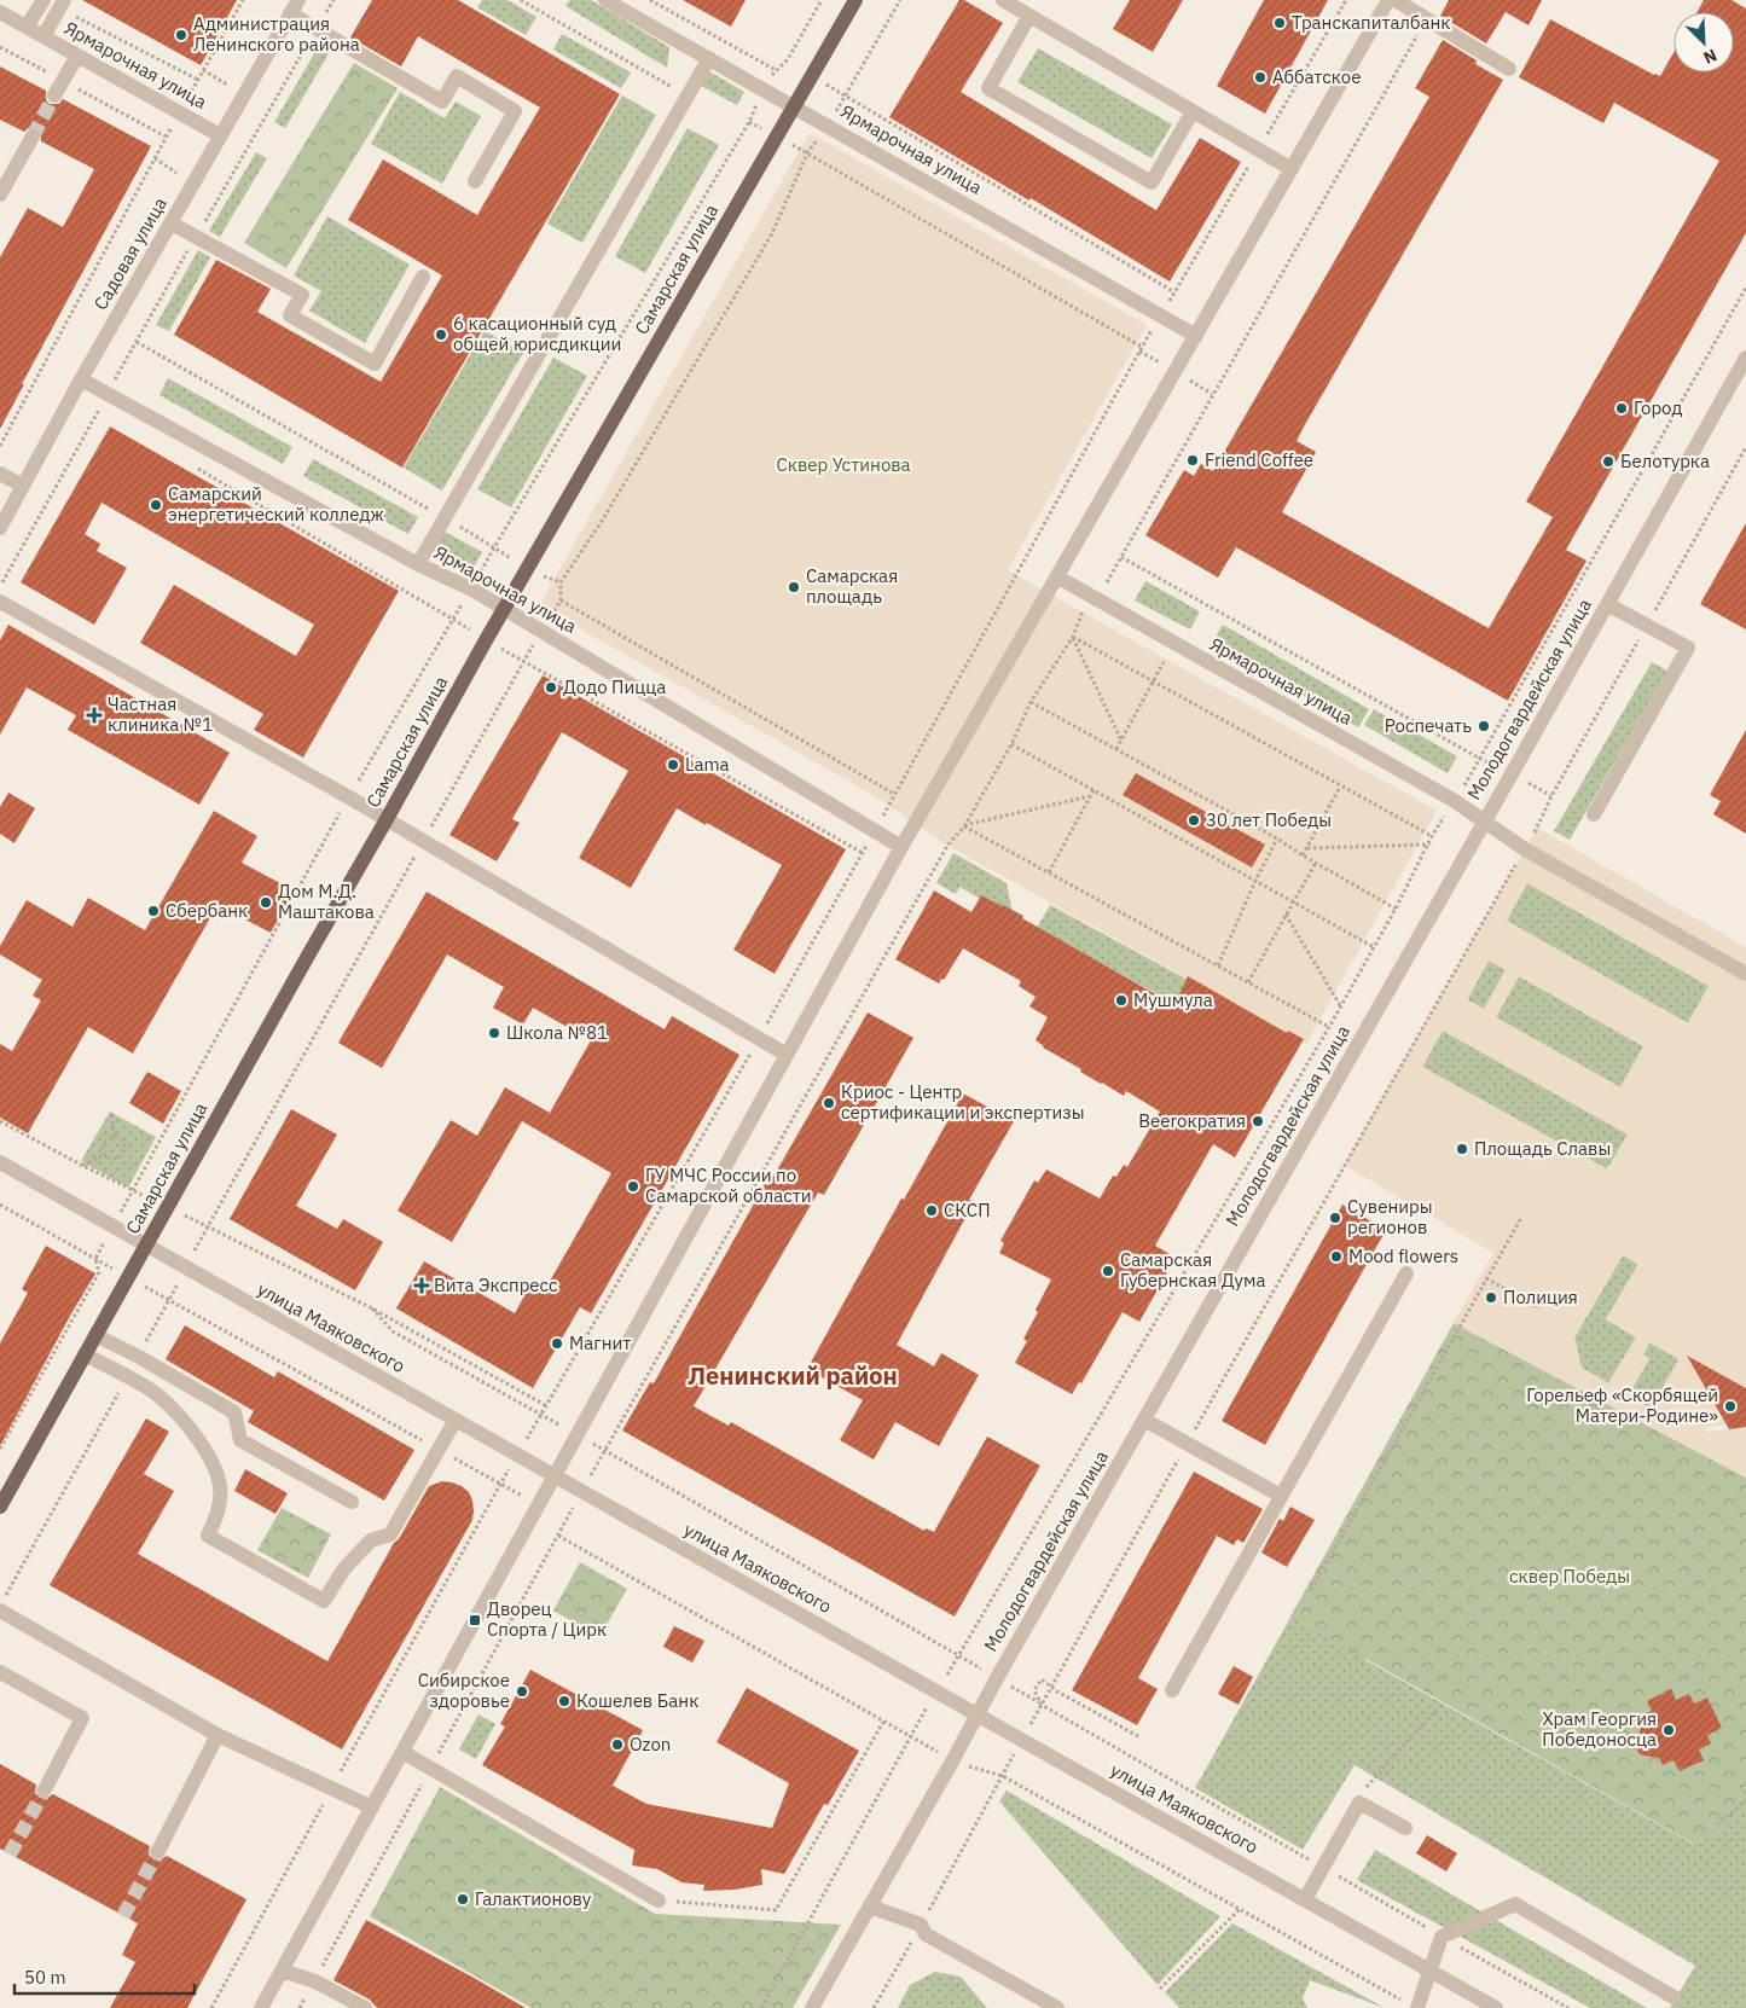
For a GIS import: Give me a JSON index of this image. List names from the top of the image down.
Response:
{
  "streets": {
    "main road": ["Самарская улица"],
    "street": [
      "Ярмарочная улица",
      "Садовая улица",
      "Молодогвардейская улица",
      "улица Маяковского"
    ]
  },
  "crossings": [
    ["Ярмарочная улица", "Садовая улица"],
    ["Ярмарочная улица", "Самарская улица"],
    ["Ярмарочная улица", "Молодогвардейская улица"],
    ["Самарская улица", "улица Маяковского"],
    ["Молодогвардейская улица", "улица Маяковского"]
  ],
  "districts": ["Ленинский район"],
  "parks": ["Сквер Устинова", "сквер Победы"],
  "places": {
    "other": [
      "Транскапиталбанк",
      "Администрация Ленинского района",
      "Аббатское",
      "6 касационный суд общей юрисдикции",
      "Город",
      "Friend Coffee",
      "Белотурка",
      "Самарский энергетический колледж",
      "Самарская площадь",
      "Додо Пицца",
      "Роспечать",
      "Lama",
      "30 лет Победы",
      "Дом М.Д. Маштакова",
      "Сбербанк",
      "Мушмула",
      "Школа №81",
      "Криос - Центр сертификации и экспертизы",
      "Beerократия",
      "Площадь Славы",
      "ГУ МЧС России по Самарской области",
      "СКСП",
      "Сувениры регионов",
      "Mood flowers",
      "Самарская Губернская Дума",
      "Полиция",
      "Магнит",
      "Горельеф «Скорбящей Матери-Родине»",
      "Сибирское здоровье",
      "Кошелев Банк",
      "Храм Георгия Победоносца",
      "Ozon",
      "Галактионову"
    ],
    "health": ["Частная клиника №1", "Вита Экспресс"],
    "transit": ["Дворец Спорта / Цирк"]
  },
  "scale_bar": "50 m",
  "north": "bottom right"
}
